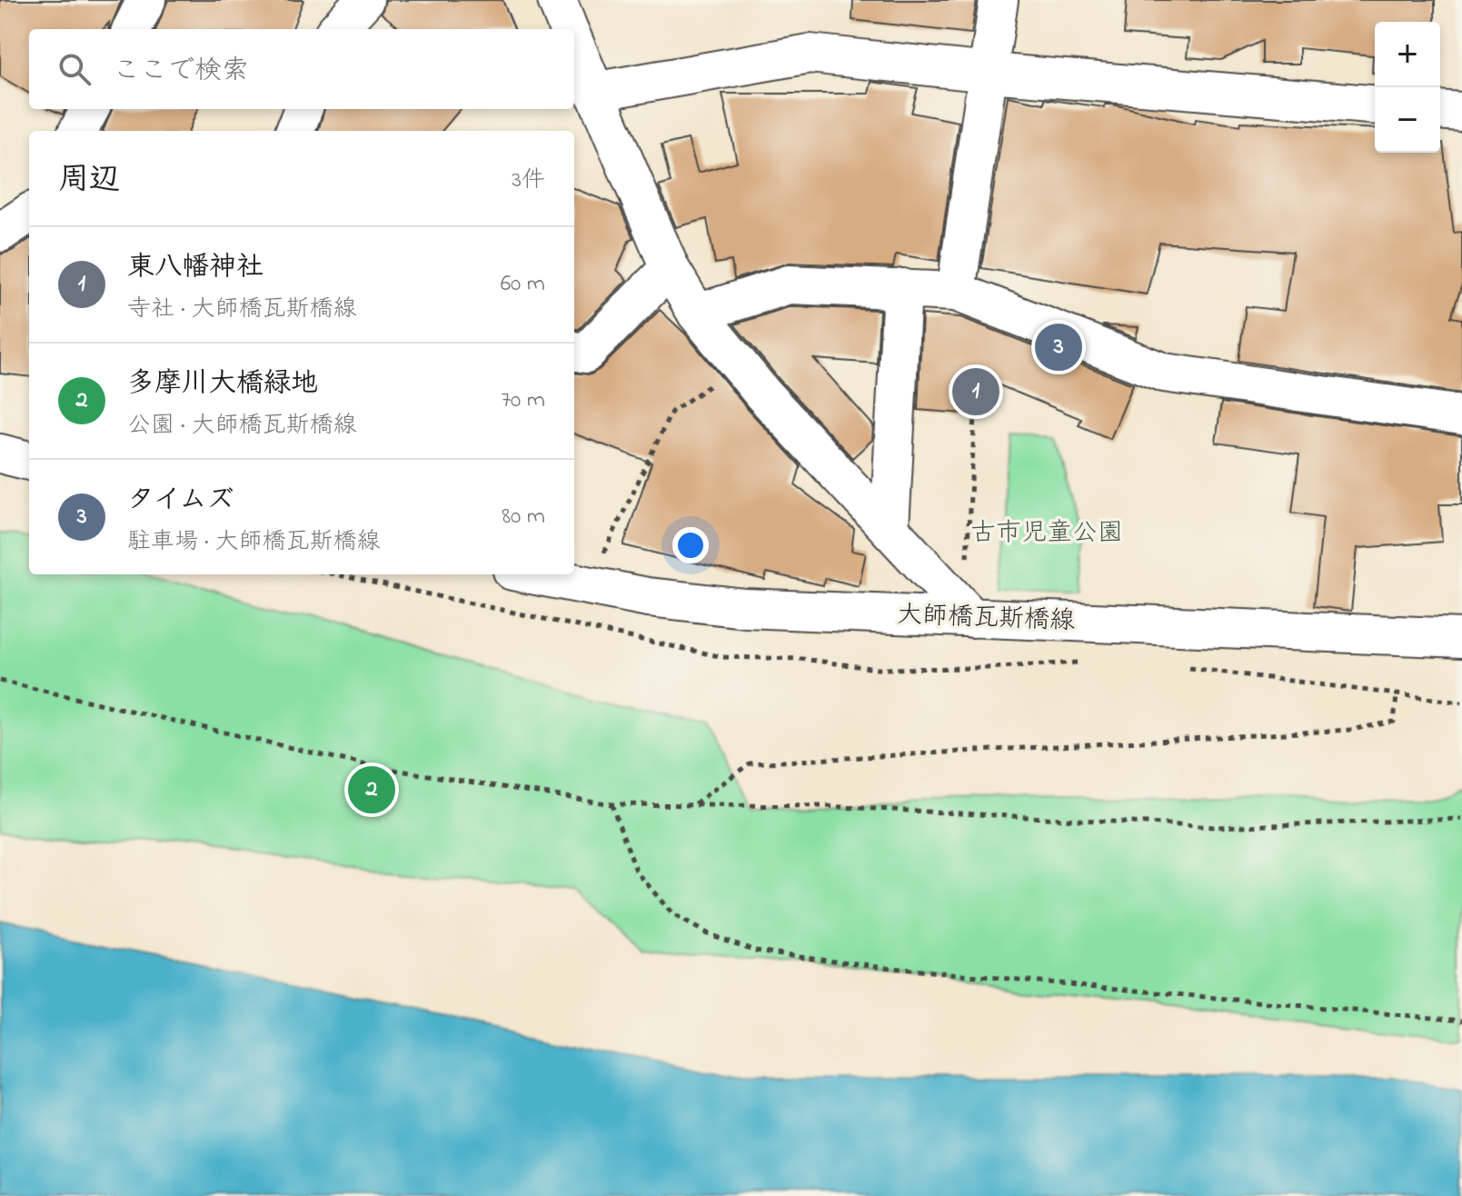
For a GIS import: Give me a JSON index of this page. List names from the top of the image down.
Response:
{
  "streets": {
    "street": ["大師橋瓦斯橋線"]
  },
  "parks": ["古市児童公園"],
  "page": {
    "map_buttons": ["+", "−"],
    "search": "ここで検索",
    "heading": ["周辺", "3件"],
    "list": [
      {
        "mark": "1",
        "name": "東八幡神社",
        "note": "寺社 · 大師橋瓦斯橋線",
        "value": "60 m"
      },
      {
        "mark": "2",
        "name": "多摩川大橋緑地",
        "note": "公園 · 大師橋瓦斯橋線",
        "value": "70 m"
      },
      {
        "mark": "3",
        "name": "タイムズ",
        "note": "駐車場 · 大師橋瓦斯橋線",
        "value": "80 m"
      }
    ],
    "pins": ["3", "1", "2"]
  }
}
